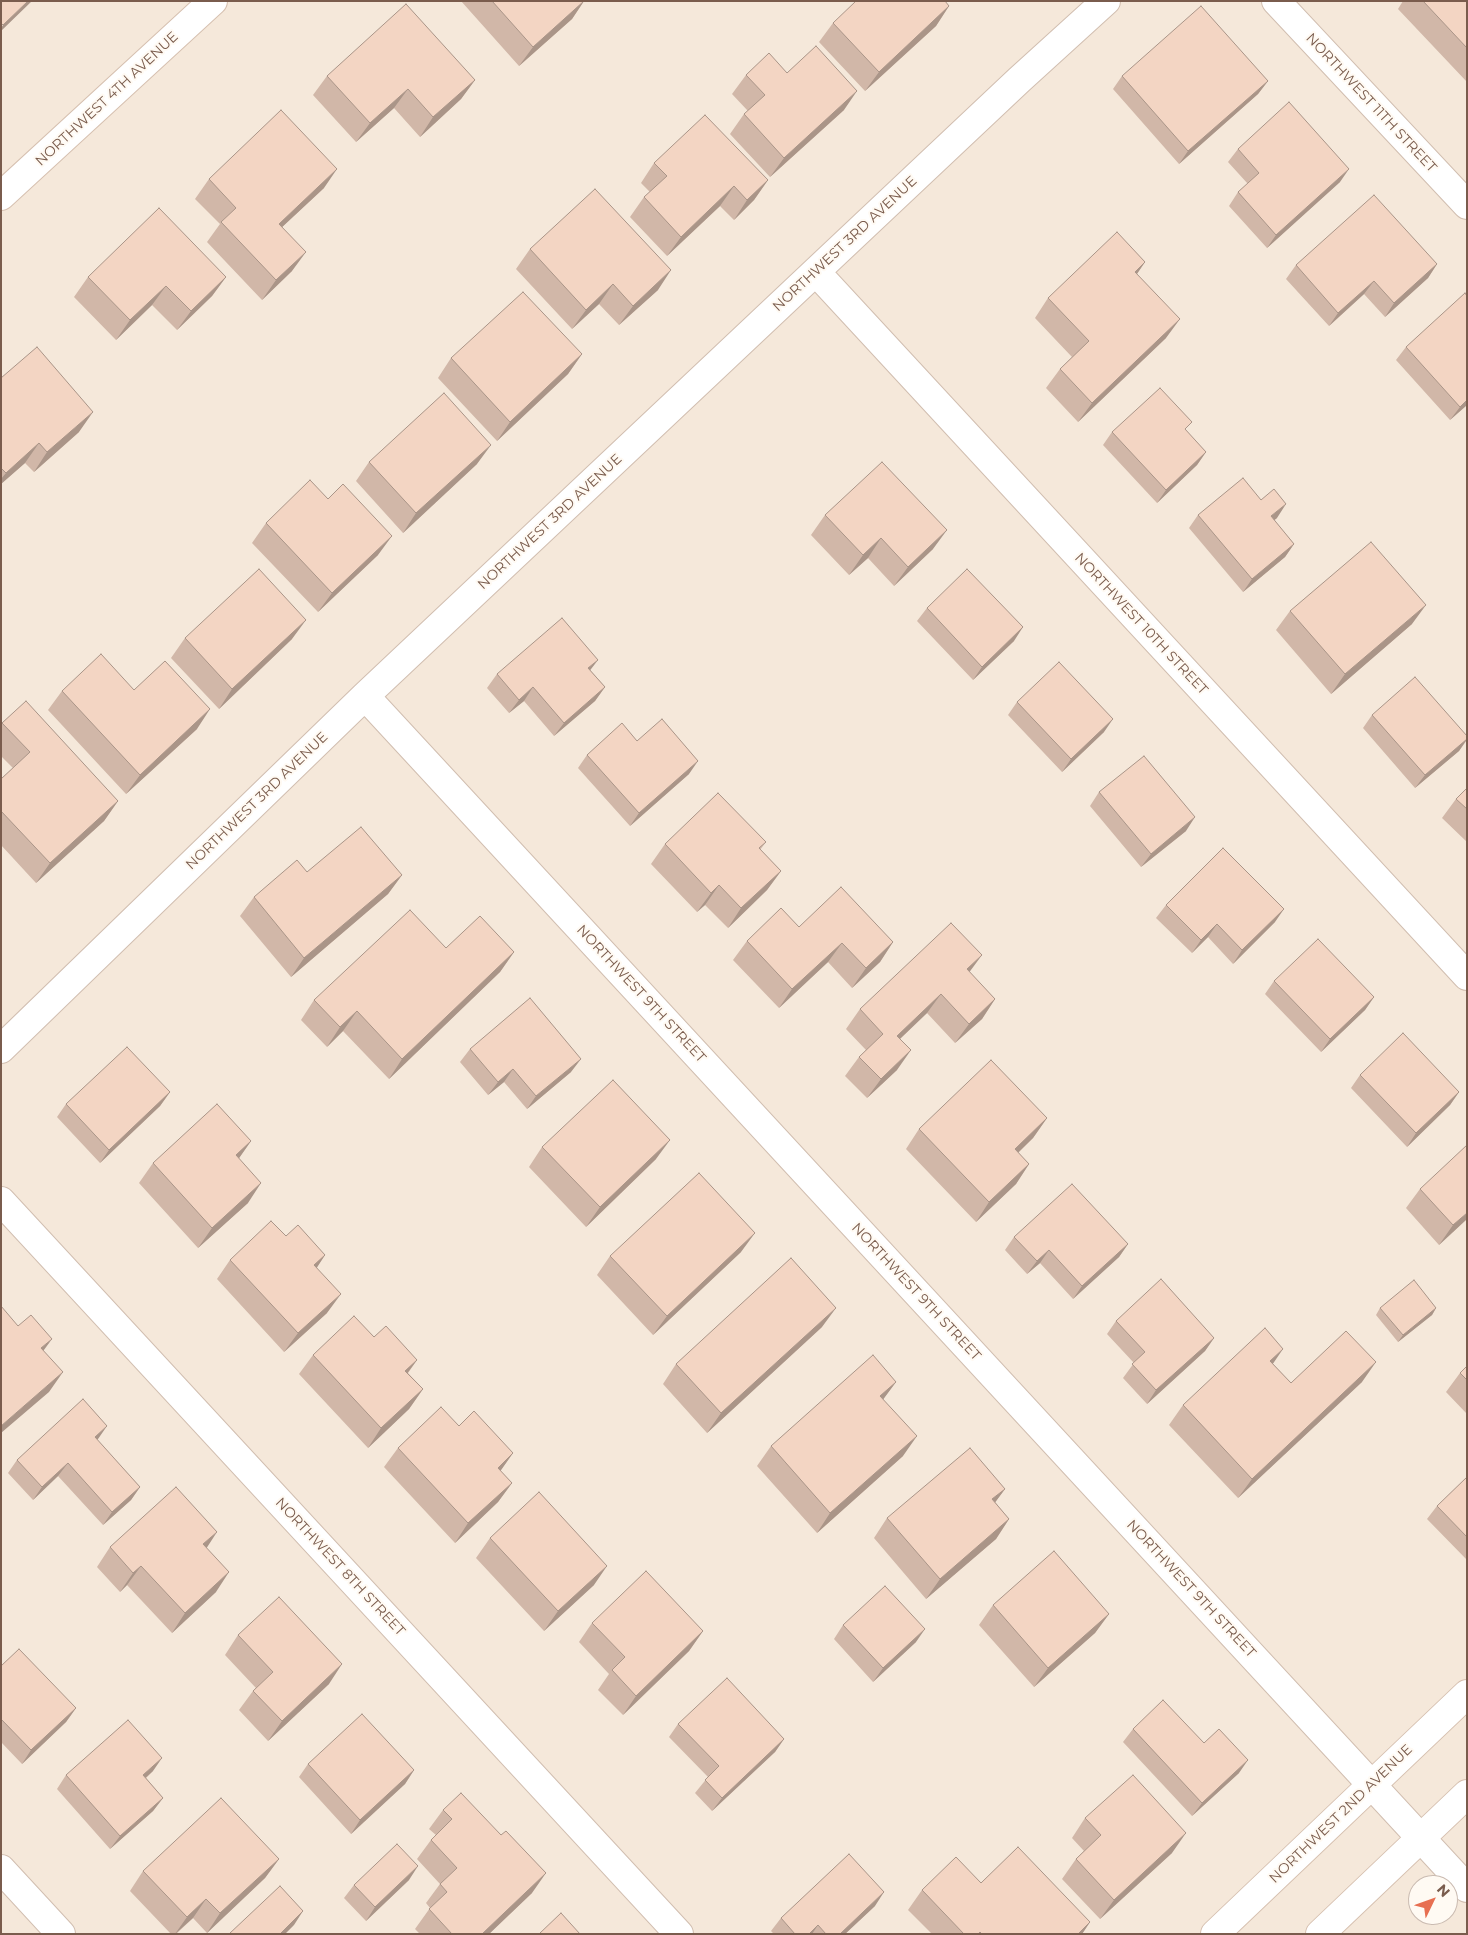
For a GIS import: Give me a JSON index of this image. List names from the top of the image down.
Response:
{
  "streets": {
    "street": [
      "NORTHWEST 4TH AVENUE",
      "NORTHWEST 11TH STREET",
      "NORTHWEST 3RD AVENUE",
      "NORTHWEST 10TH STREET",
      "NORTHWEST 9TH STREET",
      "NORTHWEST 8TH STREET",
      "NORTHWEST 2ND AVENUE"
    ]
  },
  "crossings": [
    ["NORTHWEST 3RD AVENUE", "NORTHWEST 10TH STREET"],
    ["NORTHWEST 3RD AVENUE", "NORTHWEST 9TH STREET"],
    ["NORTHWEST 9TH STREET", "NORTHWEST 2ND AVENUE"]
  ],
  "north": "top right"
}
